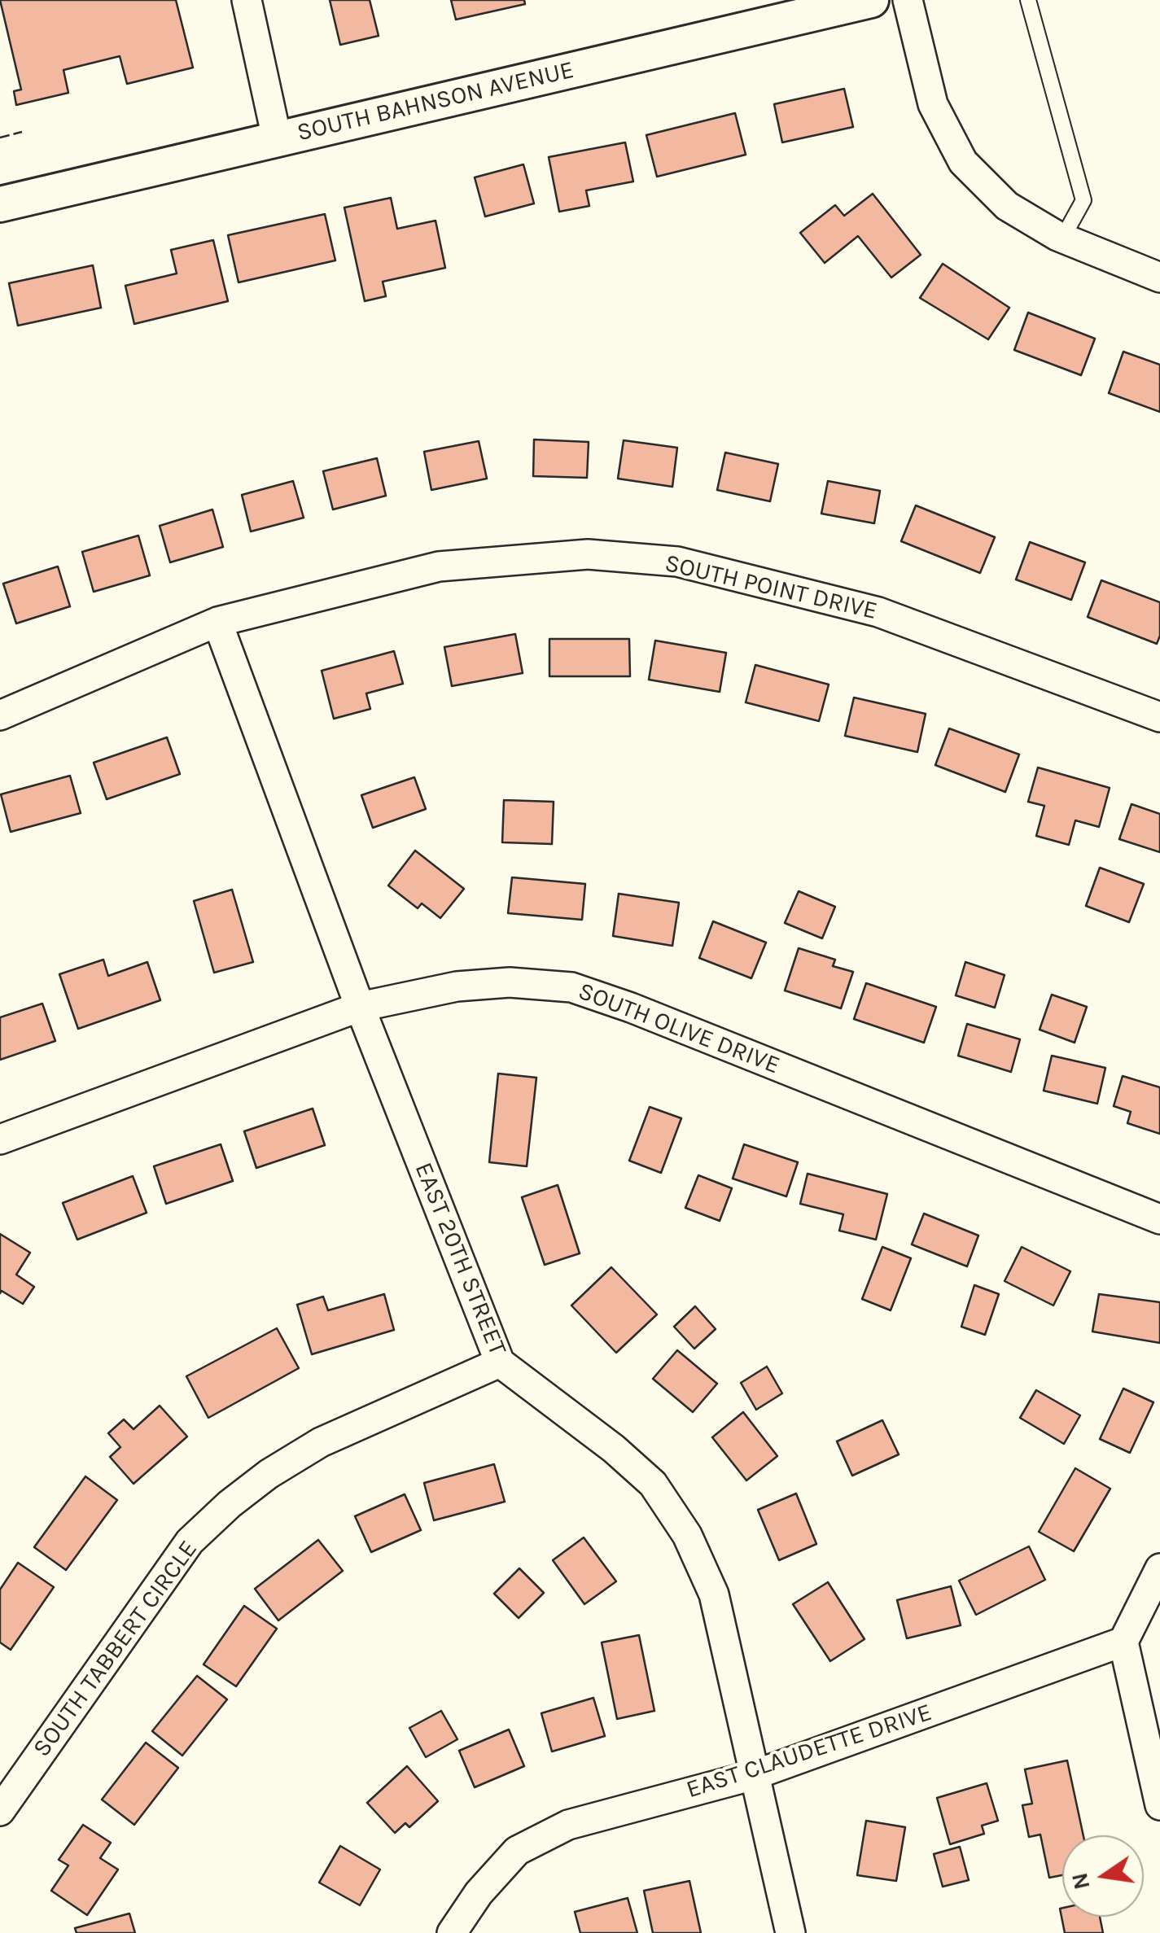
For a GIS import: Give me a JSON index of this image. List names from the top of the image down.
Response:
{
  "streets": {
    "street": [
      "SOUTH BAHNSON AVENUE",
      "SOUTH POINT DRIVE",
      "SOUTH OLIVE DRIVE",
      "EAST 20TH STREET",
      "SOUTH TABBERT CIRCLE",
      "EAST CLAUDETTE DRIVE"
    ]
  },
  "crossings": [
    ["SOUTH POINT DRIVE", "EAST 20TH STREET"],
    ["SOUTH OLIVE DRIVE", "EAST 20TH STREET"],
    ["EAST 20TH STREET", "SOUTH TABBERT CIRCLE"],
    ["EAST 20TH STREET", "EAST CLAUDETTE DRIVE"]
  ],
  "north": "left"
}
